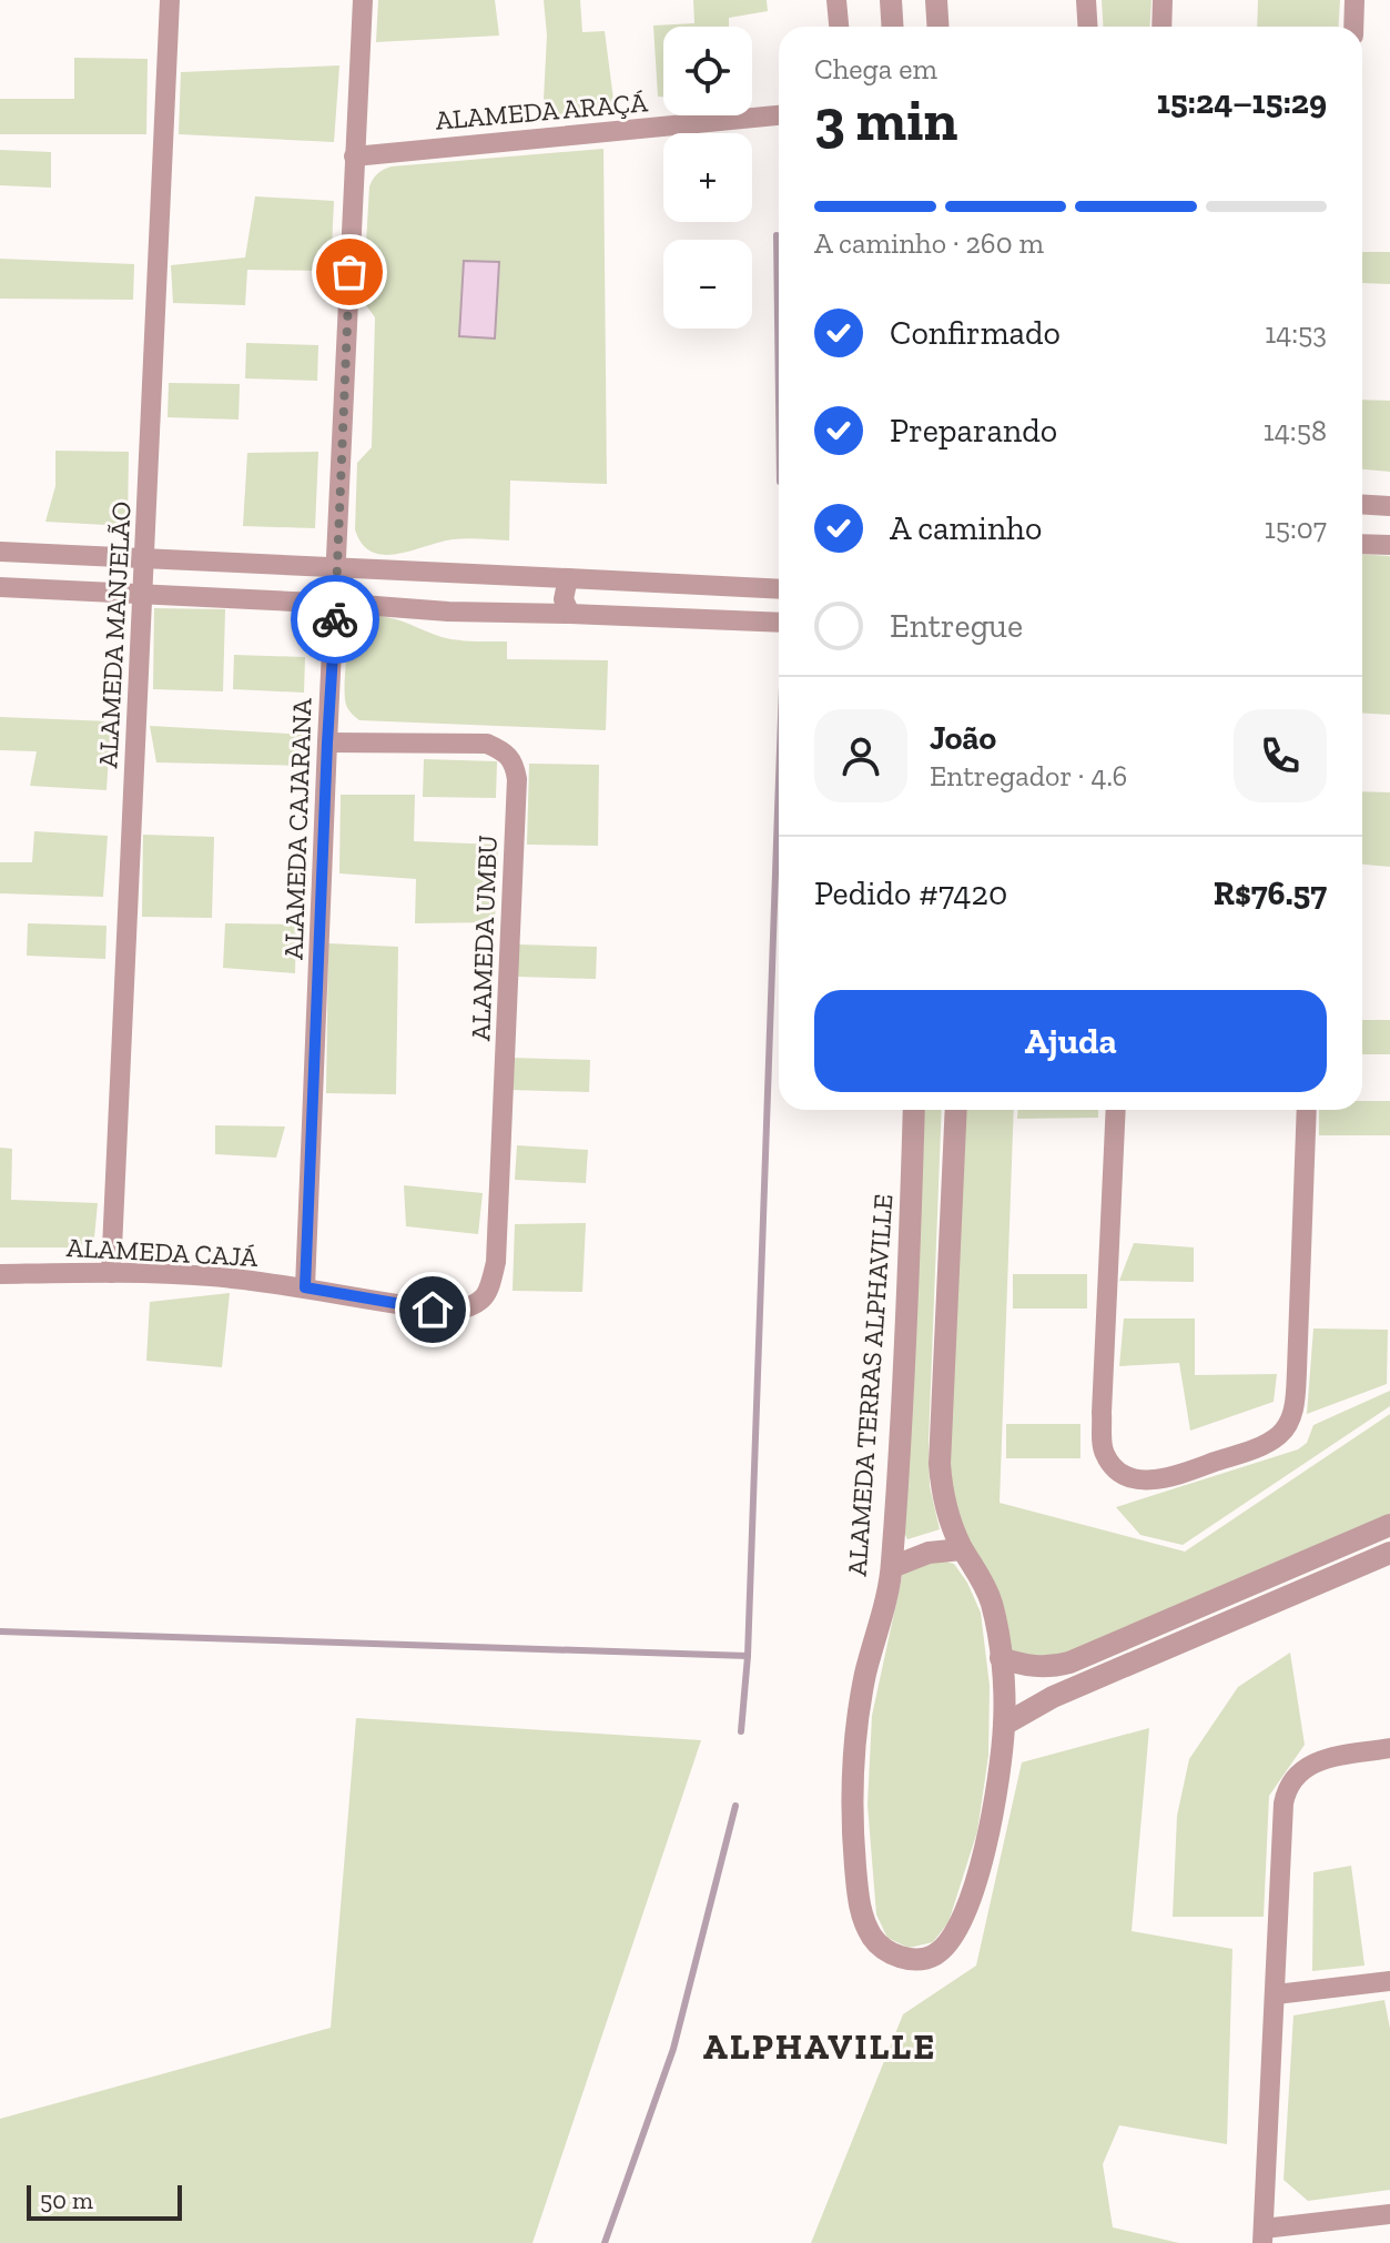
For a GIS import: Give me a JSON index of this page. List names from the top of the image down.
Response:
{
  "streets": {
    "street": [
      "ALAMEDA ARAÇÁ",
      "ALAMEDA MANJELÃO",
      "ALAMEDA CAJARANA",
      "ALAMEDA UMBU",
      "ALAMEDA CAJÁ",
      "ALAMEDA TERRAS ALPHAVILLE"
    ]
  },
  "crossings": [
    ["ALAMEDA ARAÇÁ", "ALAMEDA CAJARANA"],
    ["ALAMEDA MANJELÃO", "ALAMEDA CAJÁ"],
    ["ALAMEDA CAJARANA", "ALAMEDA UMBU"],
    ["ALAMEDA CAJARANA", "ALAMEDA CAJÁ"],
    ["ALAMEDA UMBU", "ALAMEDA CAJÁ"]
  ],
  "districts": ["ALPHAVILLE"],
  "scale_bar": "50 m",
  "page": {
    "map_buttons": ["+", "−"],
    "heading": ["3 min", "Chega em", "15:24–15:29"],
    "panel": [
      "João",
      "Entregador · 4.6",
      "Pedido #7420",
      "R$76.57"
    ],
    "bar": "A caminho · 260 m",
    "list": [
      ["Confirmado", "14:53"],
      ["Preparando", "14:58"],
      ["A caminho", "15:07"],
      "Entregue"
    ],
    "buttons": "Ajuda",
    "scale": "50 m"
  }
}
